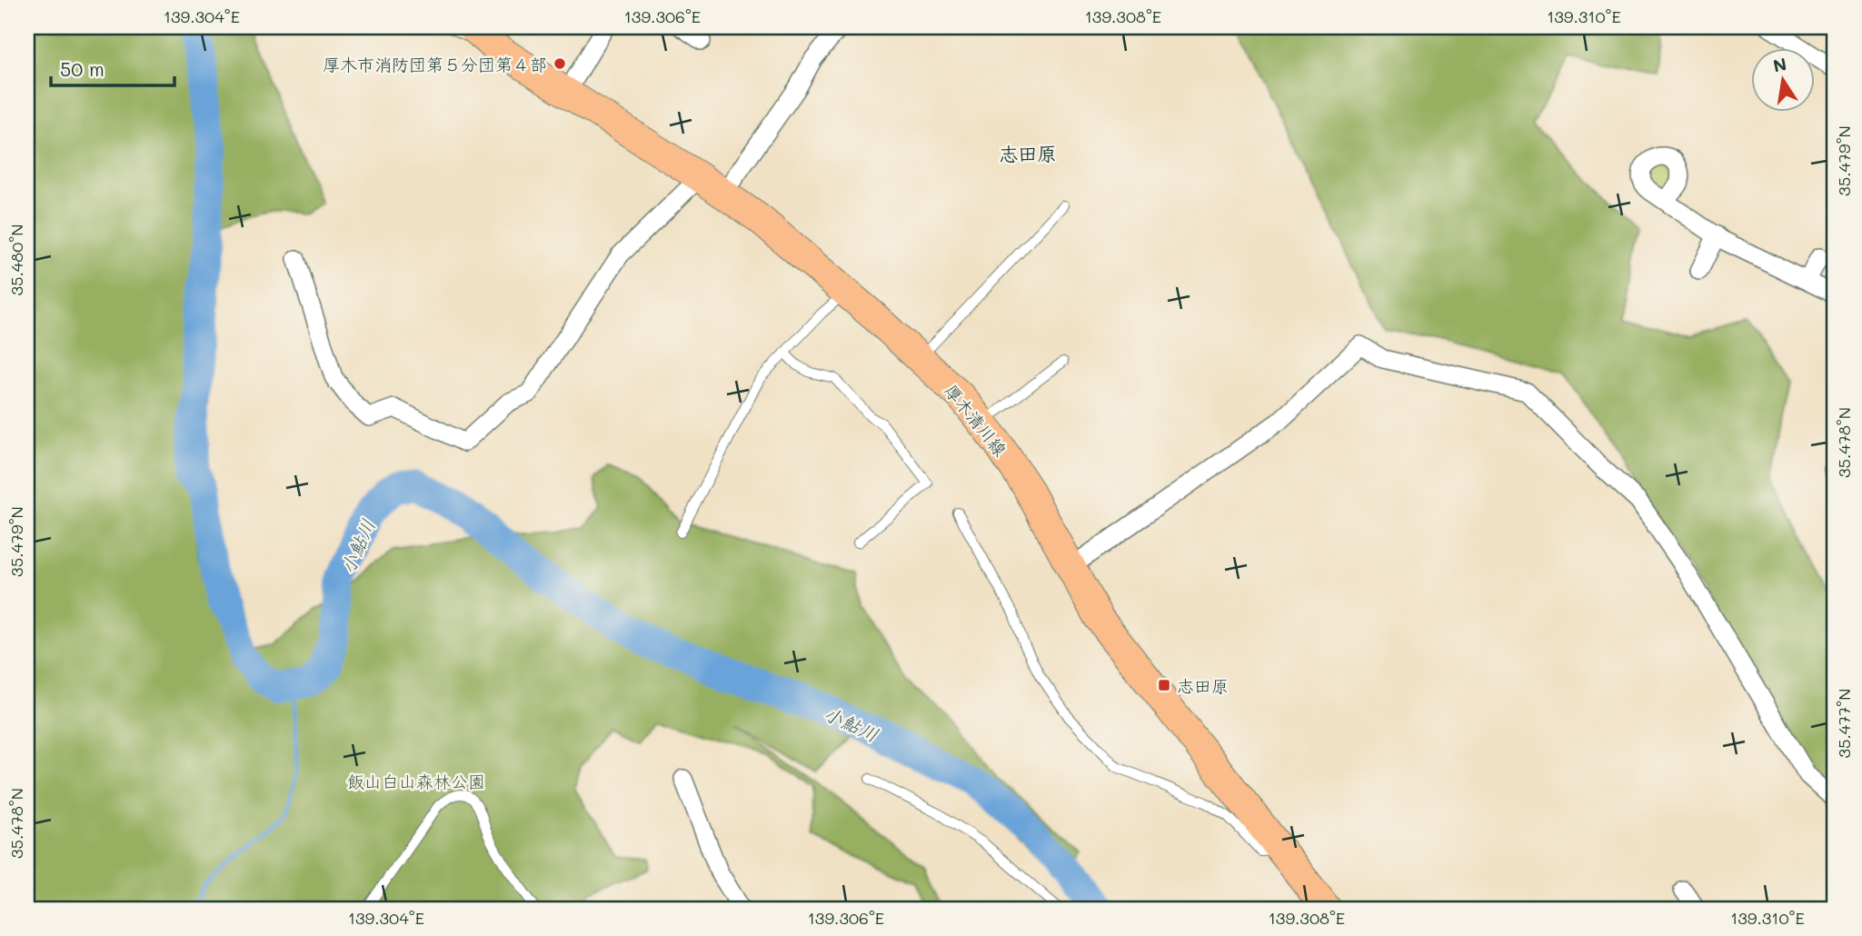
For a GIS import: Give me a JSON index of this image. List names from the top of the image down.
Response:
{
  "streets": {
    "main road": ["厚木清川線"]
  },
  "districts": ["志田原"],
  "water": ["小鮎川"],
  "parks": ["飯山白山森林公園"],
  "places": {
    "other": ["厚木市消防団第５分団第４部"],
    "transit": ["志田原"]
  },
  "scale_bar": "50 m",
  "north": "top",
  "coordinates": [
    "139.304°E",
    "139.306°E",
    "139.308°E",
    "139.310°E",
    "35.479°N",
    "35.480°N",
    "35.478°N",
    "35.477°N"
  ]
}
